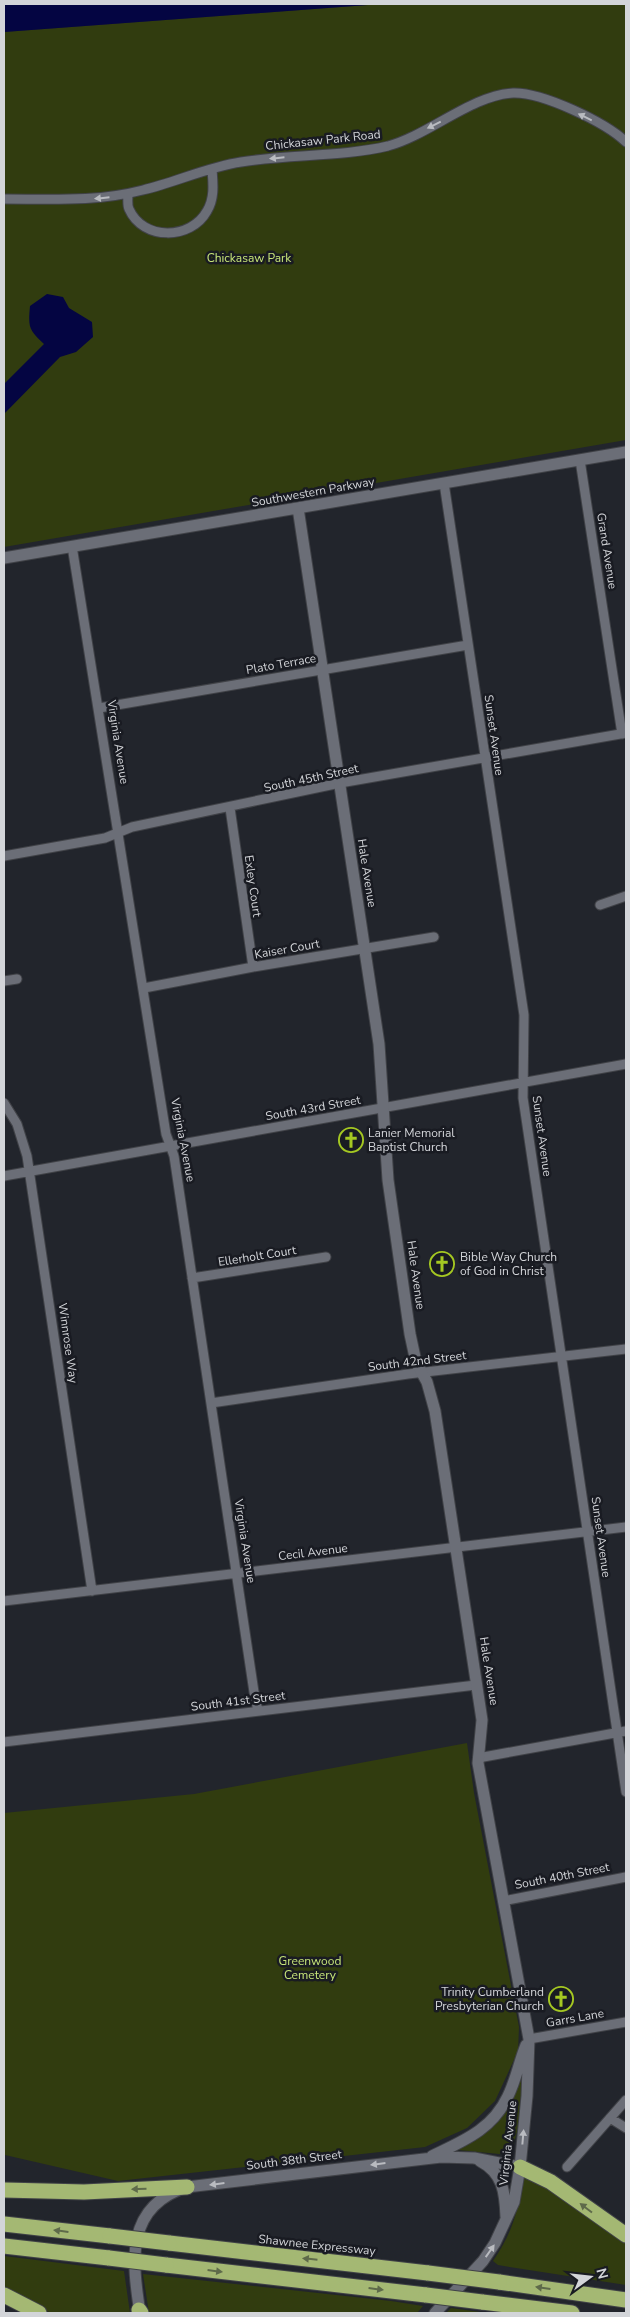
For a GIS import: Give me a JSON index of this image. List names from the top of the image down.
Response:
{
  "streets": {
    "highway": ["Shawnee Expressway"],
    "street": [
      "Chickasaw Park Road",
      "Southwestern Parkway",
      "Grand Avenue",
      "Plato Terrace",
      "Sunset Avenue",
      "Virginia Avenue",
      "South 45th Street",
      "Hale Avenue",
      "Exley Court",
      "Kaiser Court",
      "South 43rd Street",
      "Ellerholt Court",
      "Winnrose Way",
      "South 42nd Street",
      "Cecil Avenue",
      "South 41st Street",
      "South 40th Street",
      "Garrs Lane",
      "South 38th Street"
    ]
  },
  "crossings": [
    ["Southwestern Parkway", "Grand Avenue"],
    ["Southwestern Parkway", "Sunset Avenue"],
    ["Southwestern Parkway", "Virginia Avenue"],
    ["Southwestern Parkway", "Hale Avenue"],
    ["Grand Avenue", "South 45th Street"],
    ["Plato Terrace", "Sunset Avenue"],
    ["Plato Terrace", "Virginia Avenue"],
    ["Plato Terrace", "Hale Avenue"],
    ["Sunset Avenue", "South 45th Street"],
    ["Sunset Avenue", "South 43rd Street"],
    ["Sunset Avenue", "South 42nd Street"],
    ["Sunset Avenue", "Cecil Avenue"],
    ["Virginia Avenue", "South 45th Street"],
    ["Virginia Avenue", "Hale Avenue"],
    ["Virginia Avenue", "Kaiser Court"],
    ["Virginia Avenue", "South 43rd Street"],
    ["Virginia Avenue", "Ellerholt Court"],
    ["Virginia Avenue", "South 42nd Street"],
    ["Virginia Avenue", "Cecil Avenue"],
    ["Virginia Avenue", "South 41st Street"],
    ["Virginia Avenue", "Garrs Lane"],
    ["Virginia Avenue", "South 38th Street"],
    ["South 45th Street", "Hale Avenue"],
    ["South 45th Street", "Exley Court"],
    ["Hale Avenue", "Kaiser Court"],
    ["Hale Avenue", "South 43rd Street"],
    ["Hale Avenue", "South 42nd Street"],
    ["Hale Avenue", "Cecil Avenue"],
    ["Hale Avenue", "South 41st Street"],
    ["Hale Avenue", "South 40th Street"],
    ["Hale Avenue", "Garrs Lane"],
    ["Exley Court", "Kaiser Court"],
    ["South 43rd Street", "Winnrose Way"],
    ["Winnrose Way", "Cecil Avenue"]
  ],
  "one_way": ["Chickasaw Park Road", "South 38th Street"],
  "parks": ["Chickasaw Park", "Greenwood Cemetery"],
  "places": {
    "church": ["Lanier Memorial Baptist Church", "Bible Way Church of God in Christ", "Trinity Cumberland Presbyterian Church"]
  },
  "north": "right"
}
